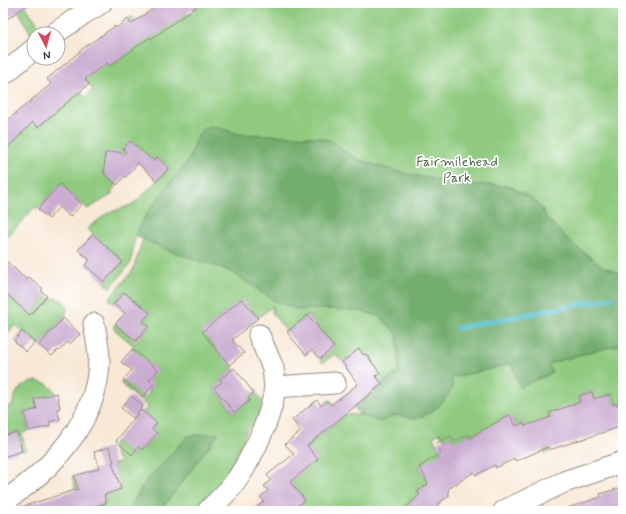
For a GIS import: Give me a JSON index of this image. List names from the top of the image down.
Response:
{
  "parks": ["Fairmilehead Park"],
  "north": "bottom"
}
